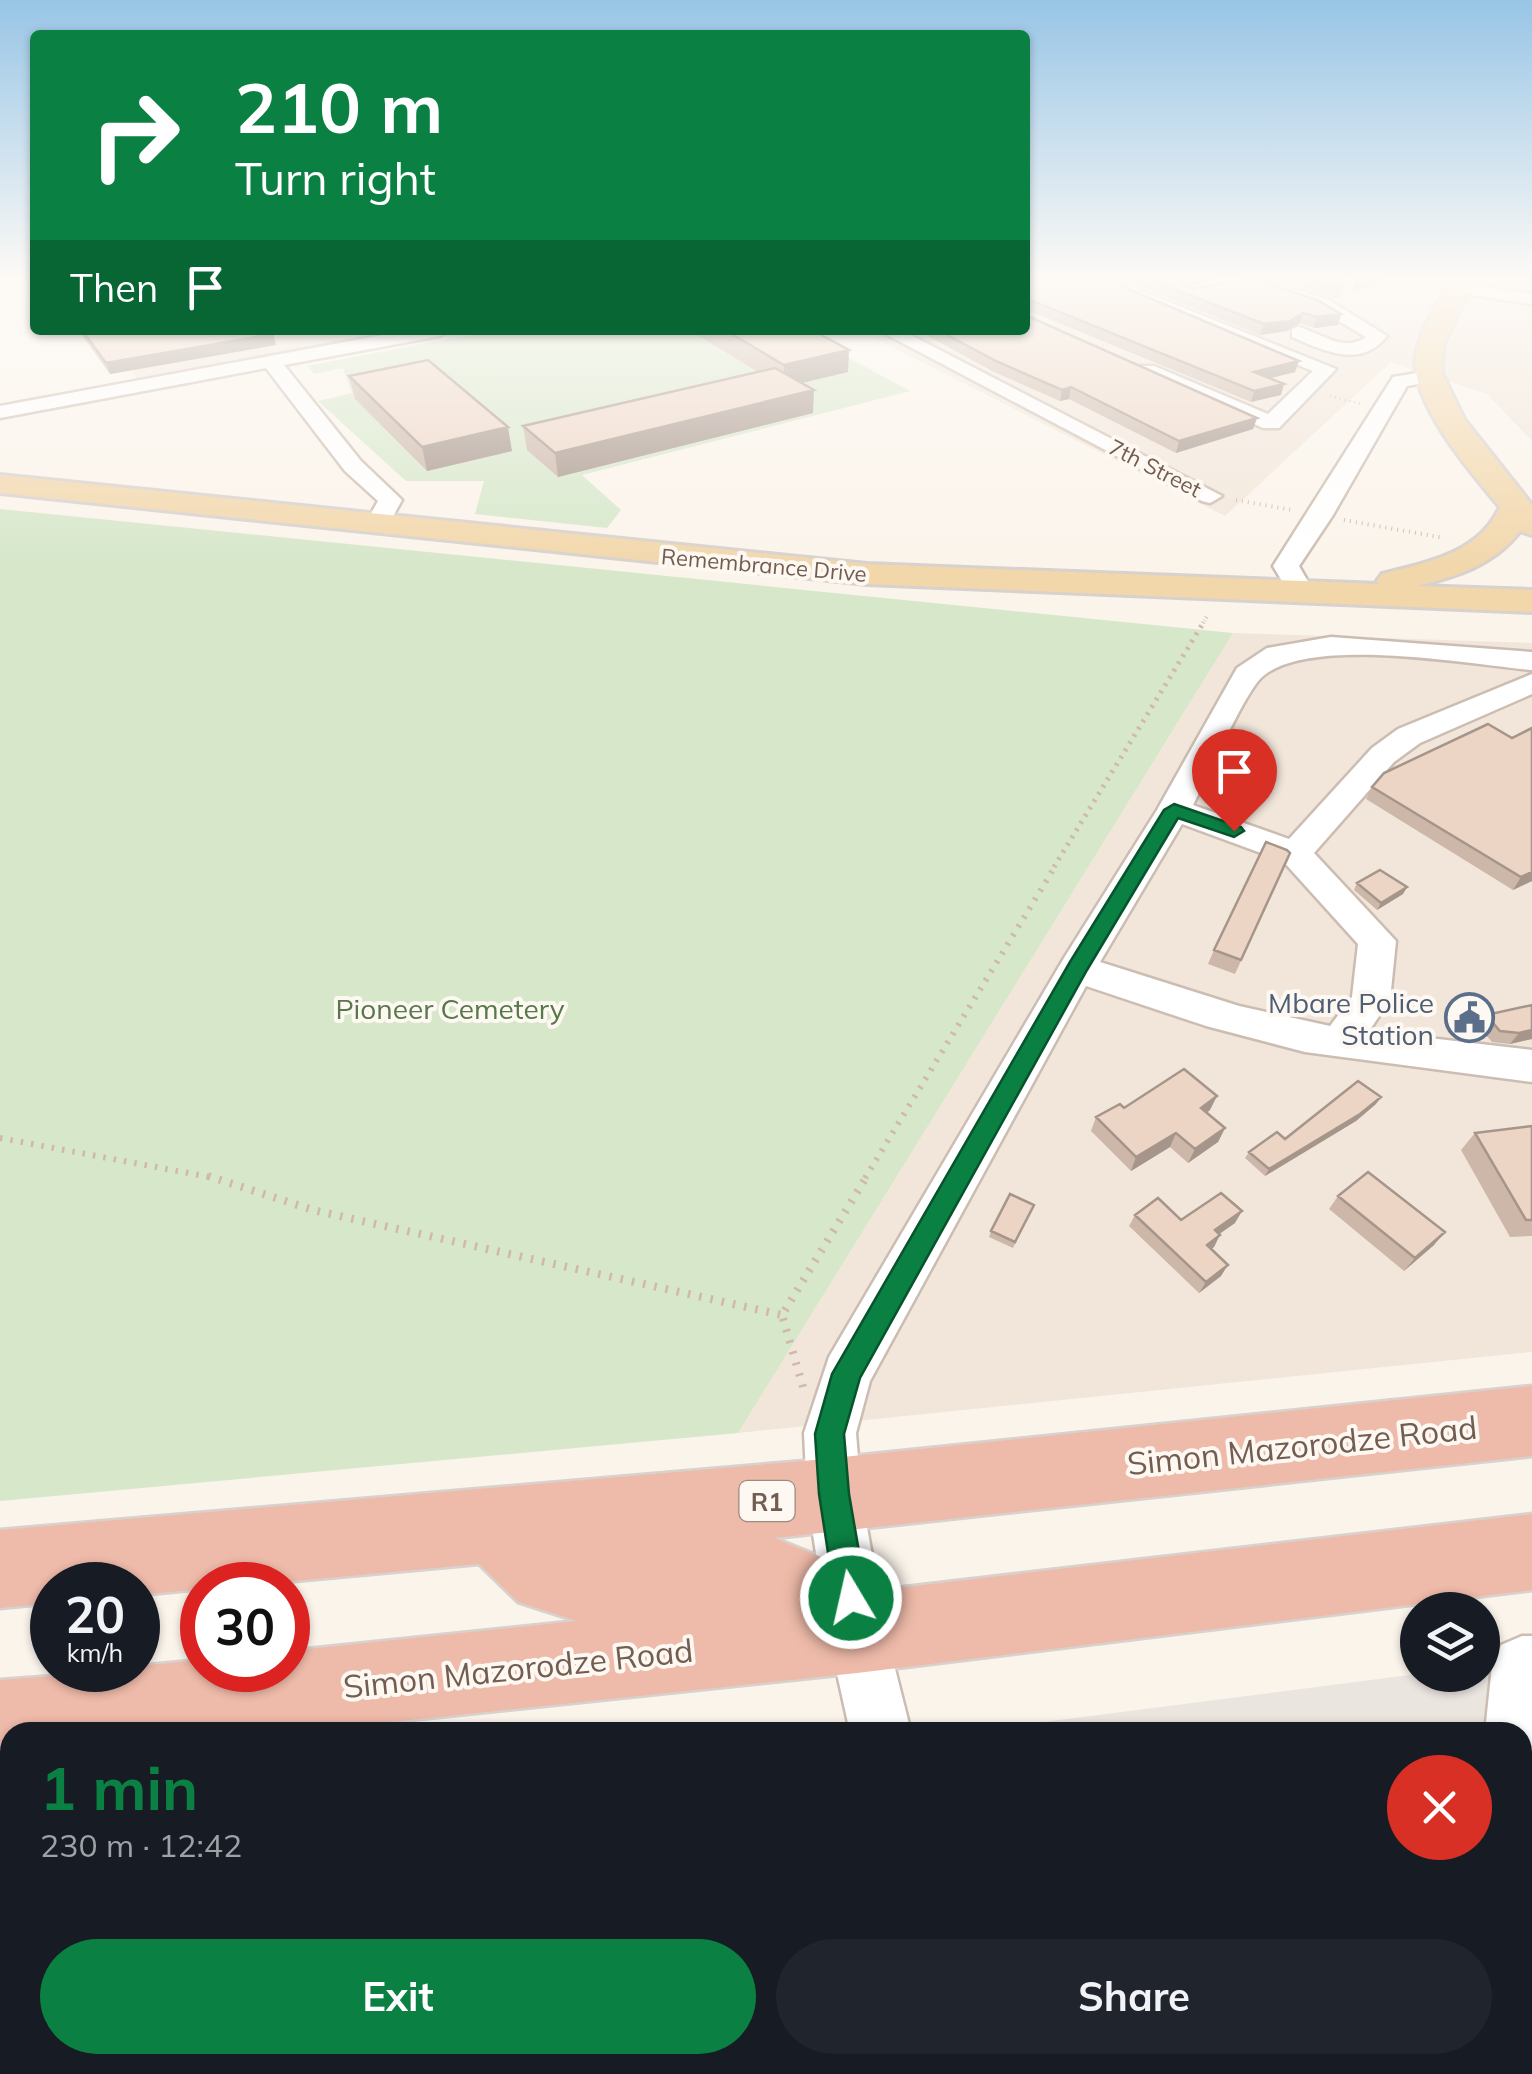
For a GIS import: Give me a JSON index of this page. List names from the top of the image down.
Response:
{
  "streets": {
    "highway": ["Simon Mazorodze Road", "R1"],
    "main road": ["Remembrance Drive"],
    "street": ["7th Street"]
  },
  "parks": ["Pioneer Cemetery"],
  "places": {
    "public building": ["Mbare Police Station"]
  },
  "page": {
    "turn": ["210 m", "Turn right"],
    "then": "Then",
    "speed": "20 km/h",
    "limit": "30",
    "heading": ["1 min", "230 m · 12:42"],
    "buttons": ["Exit", "Share"]
  }
}
